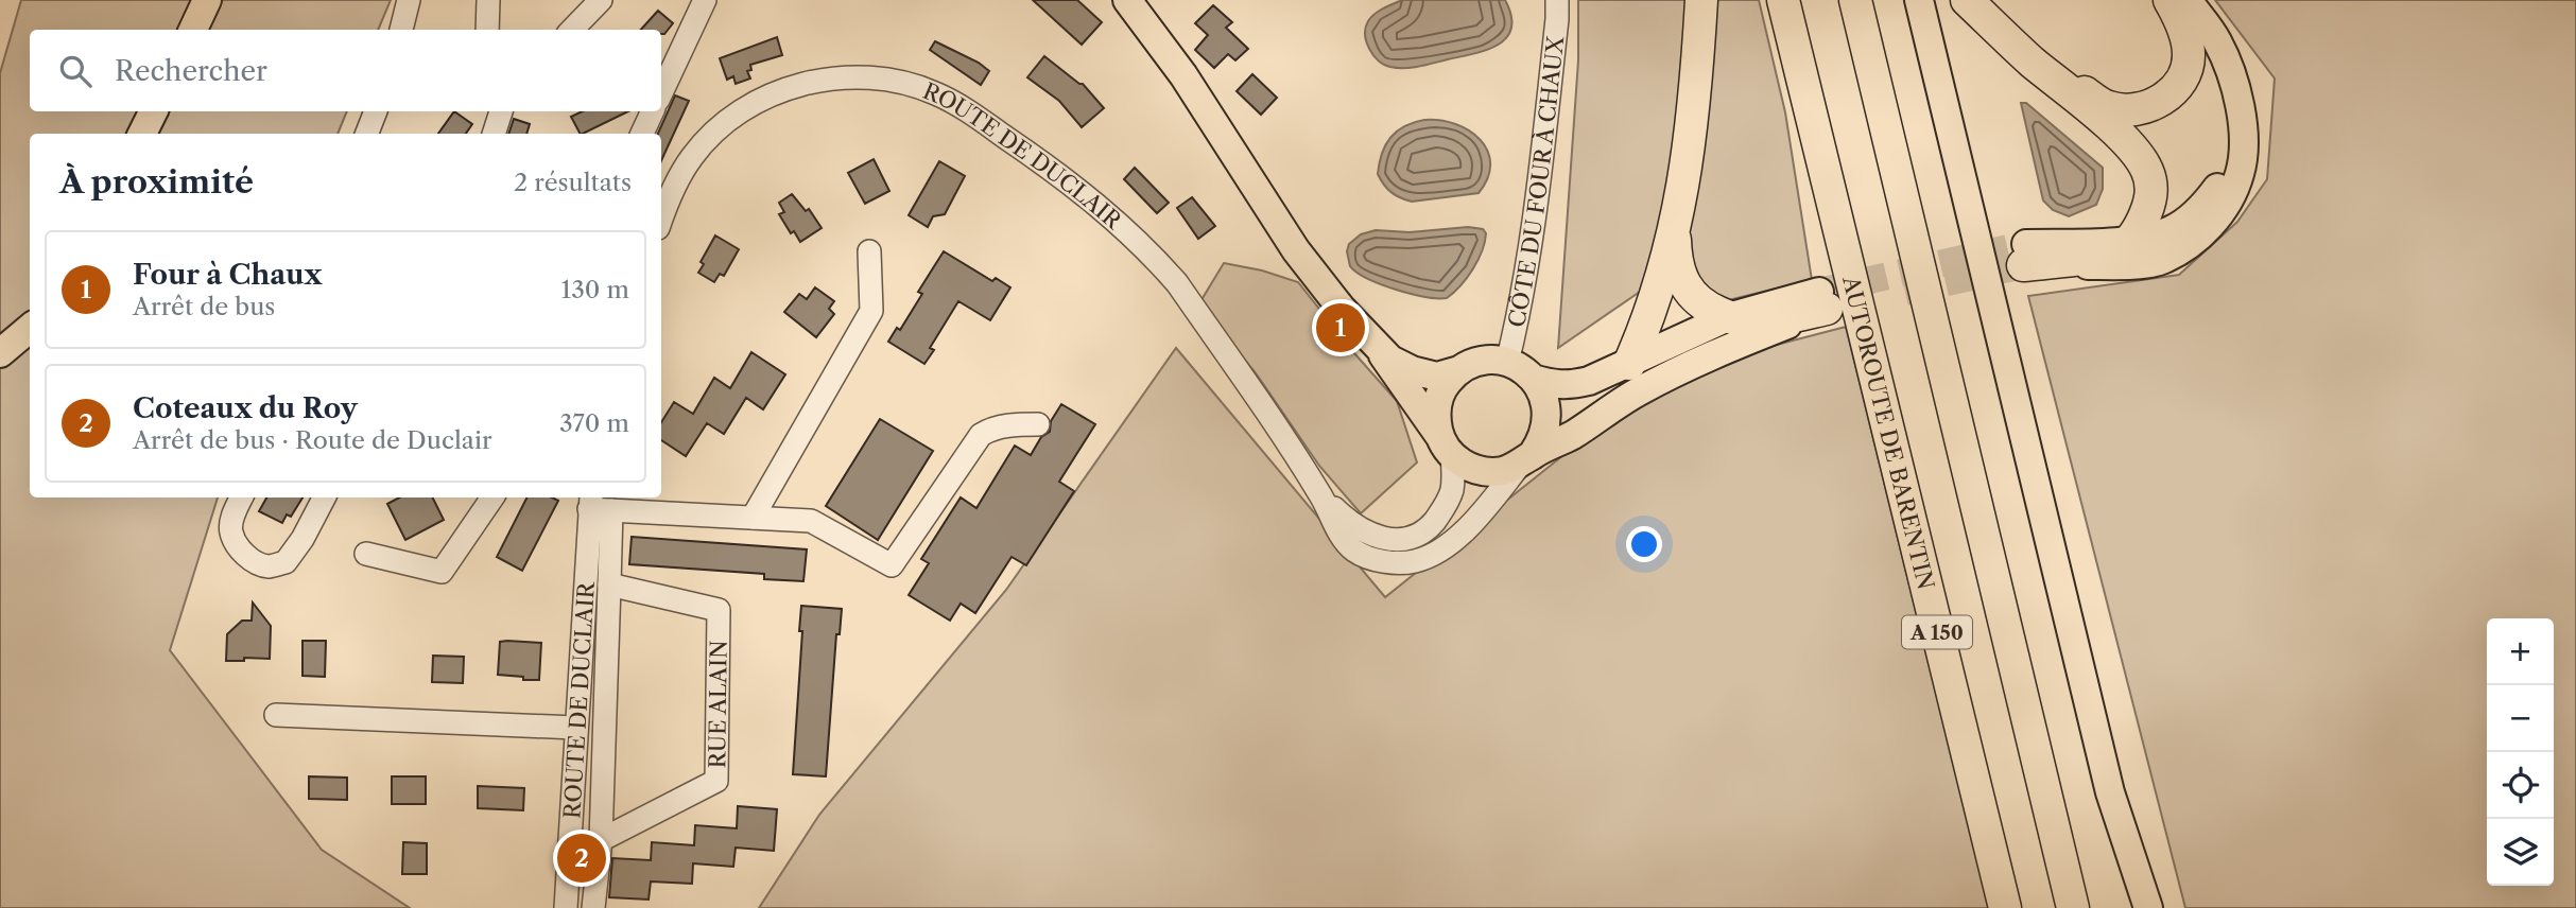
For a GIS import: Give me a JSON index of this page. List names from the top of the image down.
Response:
{
  "streets": {
    "highway": ["AUTOROUTE DE BARENTIN", "A 150"],
    "street": ["ROUTE DE DUCLAIR", "CÔTE DU FOUR À CHAUX", "RUE ALAIN"]
  },
  "crossings": [
    ["ROUTE DE DUCLAIR", "CÔTE DU FOUR À CHAUX"]
  ],
  "page": {
    "search": "Rechercher",
    "heading": ["À proximité", "2 résultats"],
    "list": [
      {
        "mark": "1",
        "name": "Four à Chaux",
        "note": "Arrêt de bus",
        "value": "130 m"
      },
      {
        "mark": "2",
        "name": "Coteaux du Roy",
        "note": "Arrêt de bus · Route de Duclair",
        "value": "370 m"
      }
    ],
    "pins": ["1", "2"],
    "map_buttons": ["+", "−"]
  }
}
